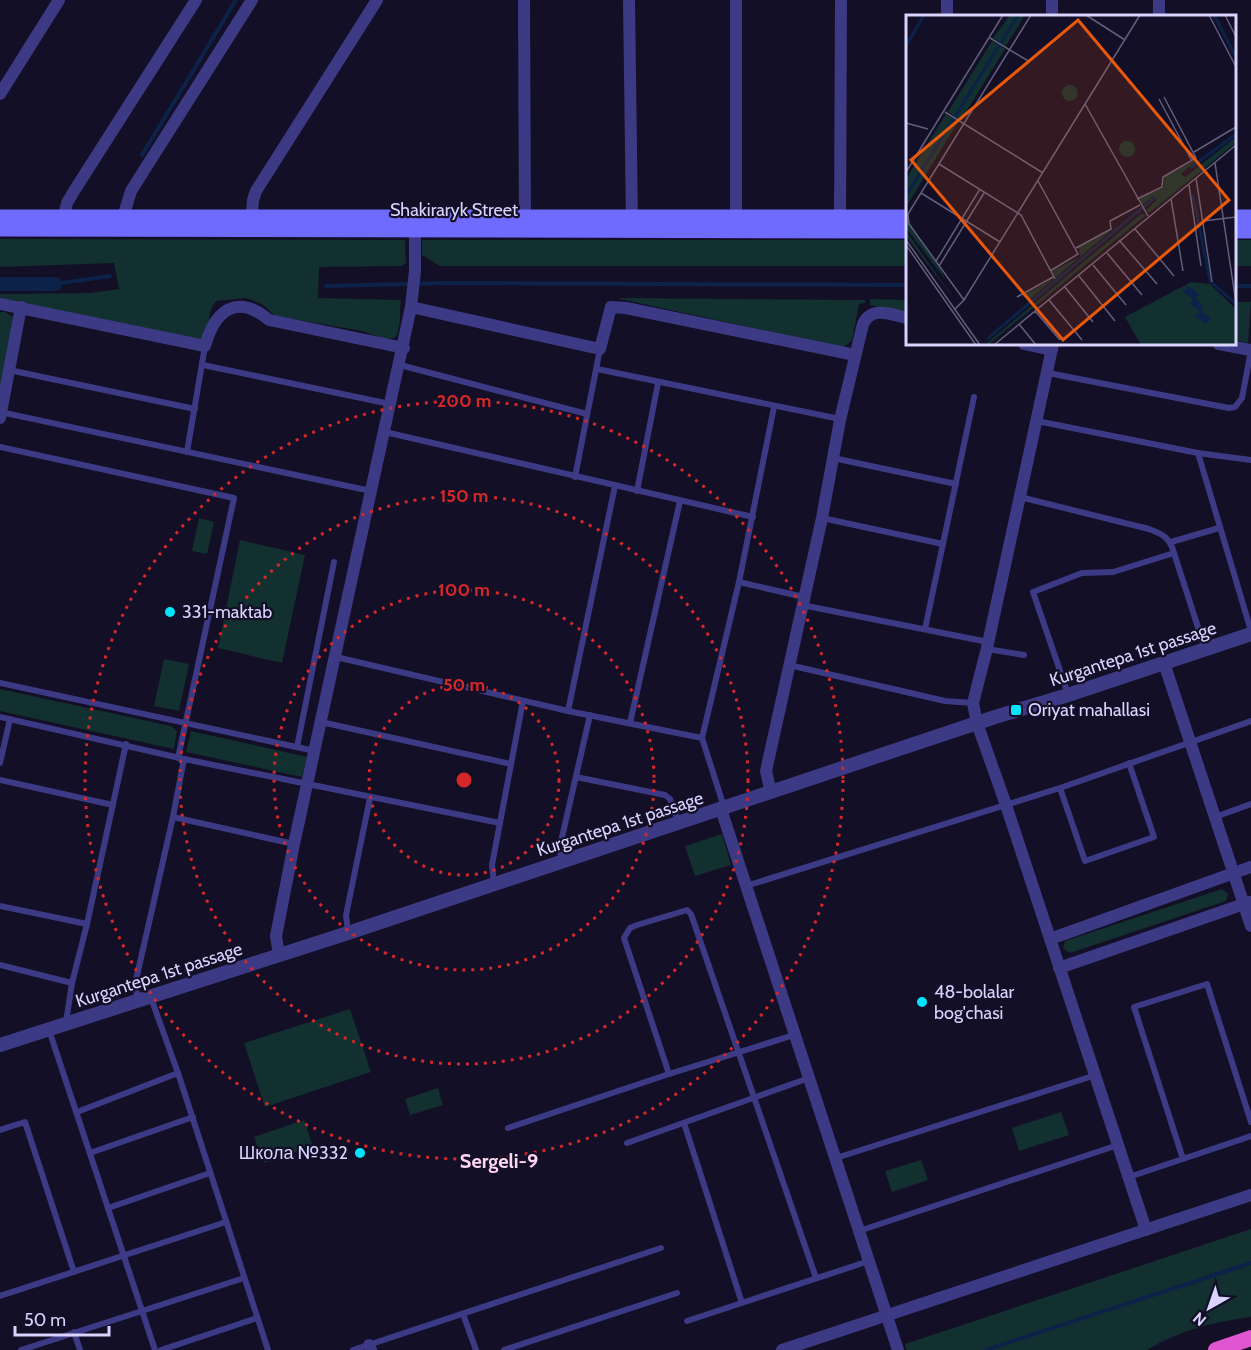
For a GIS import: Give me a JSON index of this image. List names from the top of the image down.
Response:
{
  "streets": {
    "main road": ["Shakiraryk Street"],
    "street": ["Kurgantepa 1st passage"]
  },
  "districts": ["Sergeli-9"],
  "places": {
    "other": ["331-maktab", "48-bolalar bog'chasi", "Школа №332"],
    "transit": ["Oriyat mahallasi"]
  },
  "scale_bar": "50 m",
  "north": "bottom left",
  "rings": [
    "200 m",
    "150 m",
    "100 m",
    "50 m"
  ]
}
